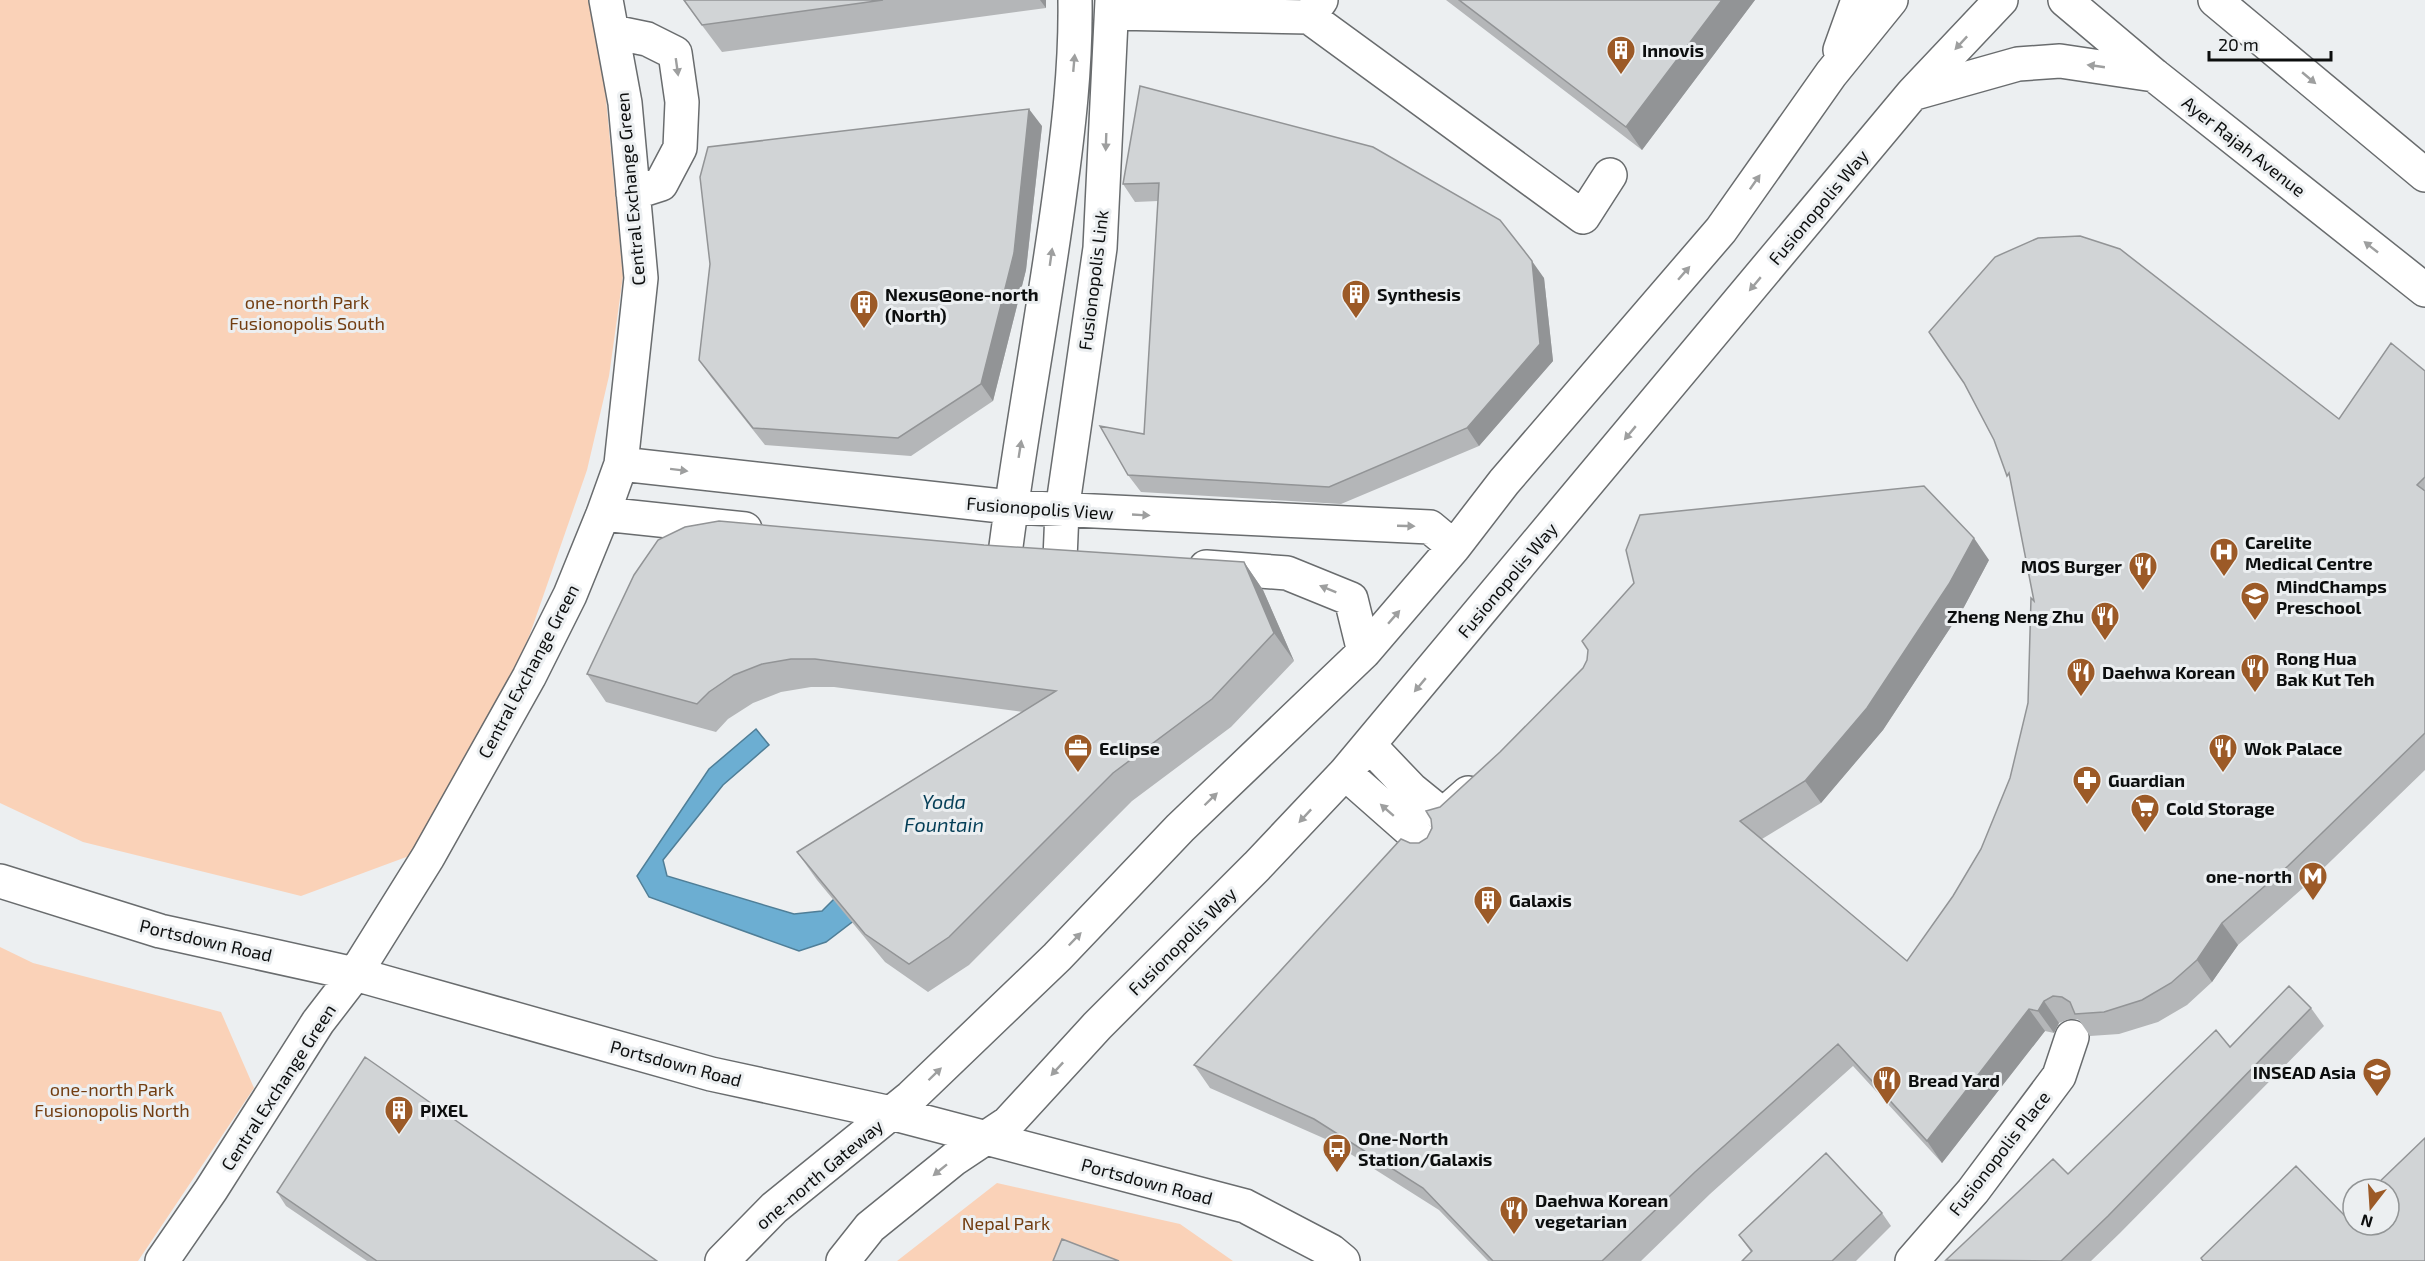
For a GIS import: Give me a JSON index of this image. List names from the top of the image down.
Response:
{
  "streets": {
    "street": [
      "Ayer Rajah Avenue",
      "Central Exchange Green",
      "Fusionopolis Way",
      "Fusionopolis Link",
      "Fusionopolis View",
      "Portsdown Road",
      "Fusionopolis Place",
      "one-north Gateway"
    ]
  },
  "crossings": [
    ["Central Exchange Green", "Fusionopolis View"],
    ["Central Exchange Green", "Portsdown Road"],
    ["Fusionopolis Way", "Portsdown Road"],
    ["Fusionopolis Link", "Fusionopolis View"],
    ["Portsdown Road", "one-north Gateway"]
  ],
  "one_way": ["Fusionopolis View"],
  "water": ["Yoda Fountain"],
  "parks": ["one-north Park Fusionopolis South", "one-north Park Fusionopolis North", "Nepal Park"],
  "places": {
    "building": [
      "Innovis",
      "Synthesis",
      "Nexus@one-north (North)",
      "Galaxis",
      "PIXEL"
    ],
    "hospital": ["Carelite Medical Centre"],
    "restaurant": [
      "MOS Burger",
      "Zheng Neng Zhu",
      "Rong Hua Bak Kut Teh",
      "Daehwa Korean",
      "Wok Palace",
      "Bread Yard",
      "Daehwa Korean vegetarian"
    ],
    "school or university": ["MindChamps Preschool", "INSEAD Asia"],
    "office": ["Eclipse"],
    "pharmacy": ["Guardian"],
    "supermarket": ["Cold Storage"],
    "metro station": ["one-north"],
    "bus stop": ["One-North Station/Galaxis"]
  },
  "scale_bar": "20 m",
  "north": "bottom"
}
